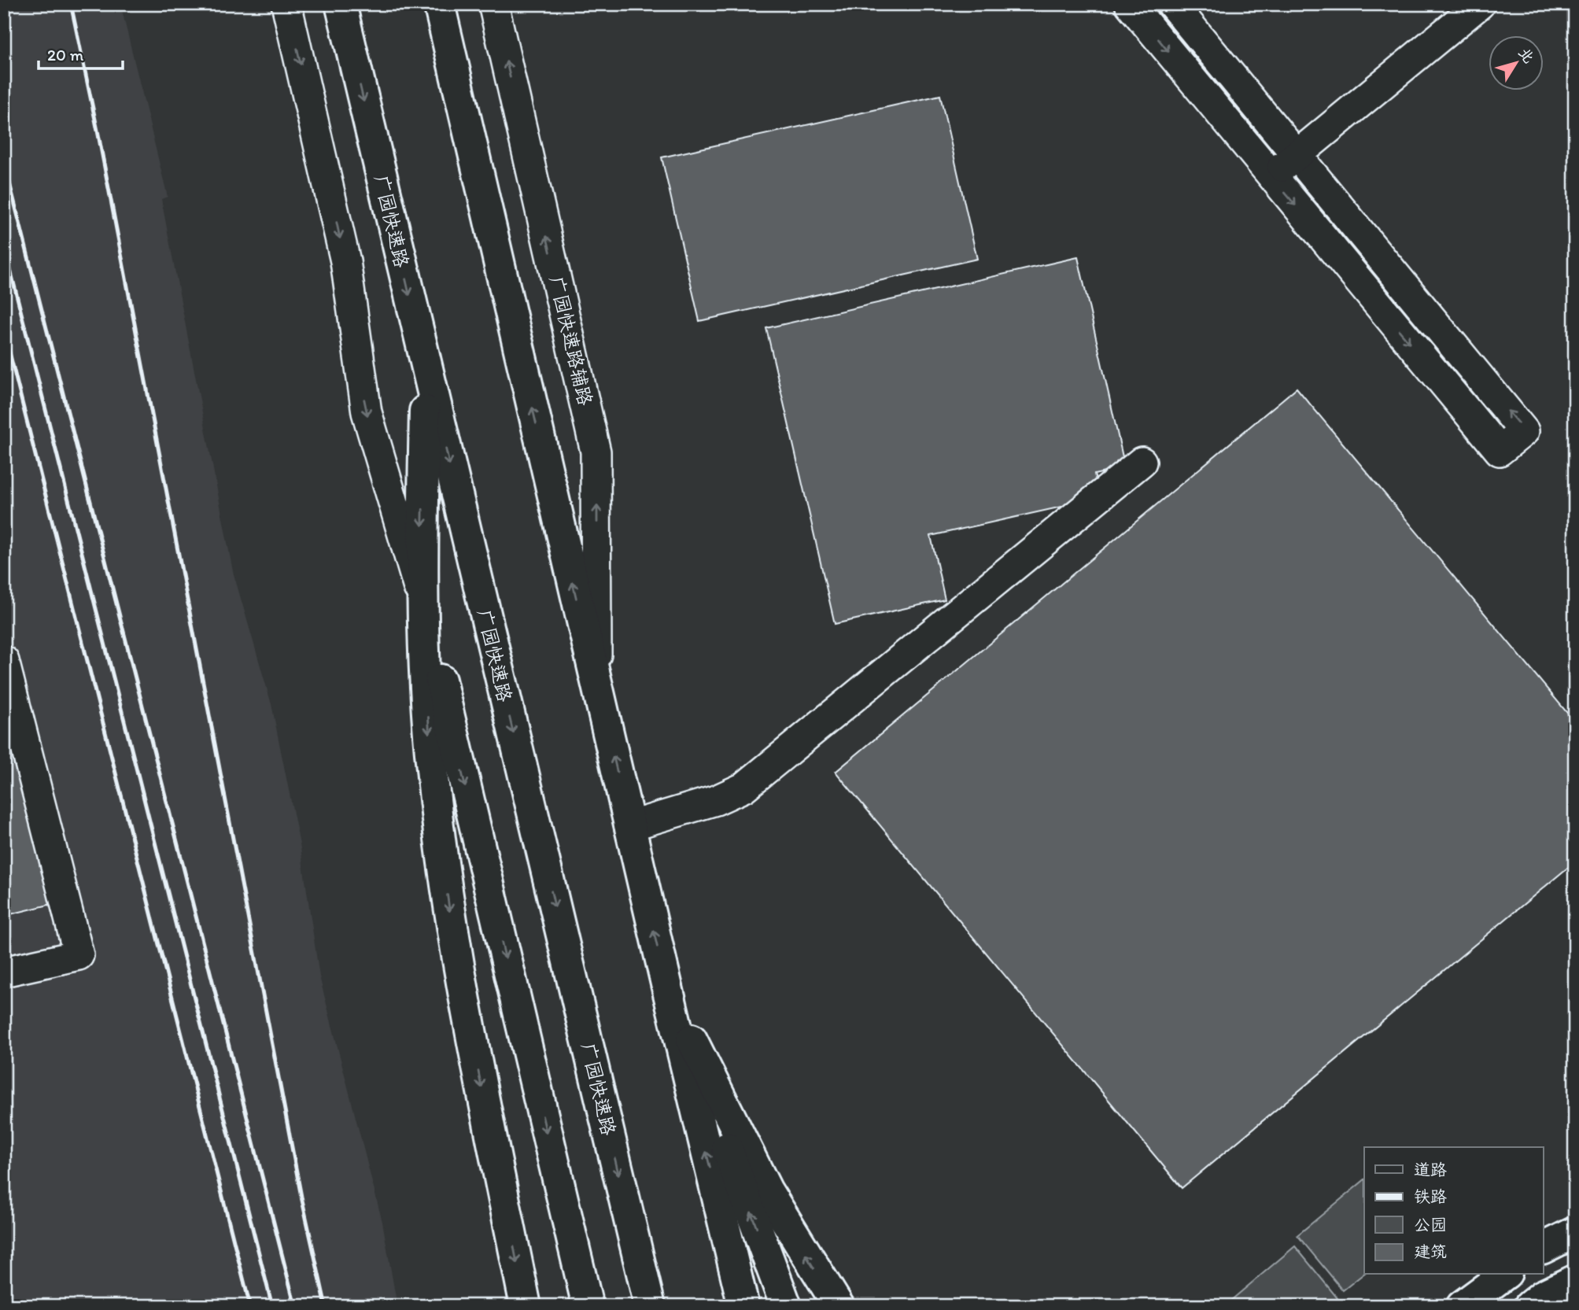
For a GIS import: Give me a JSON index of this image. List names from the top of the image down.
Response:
{
  "streets": {
    "highway": ["广园快速路"],
    "street": ["广园快速路辅路"]
  },
  "legend": [
    "道路",
    "铁路",
    "公园",
    "建筑"
  ],
  "scale_bar": "20 m",
  "north": "top right"
}
